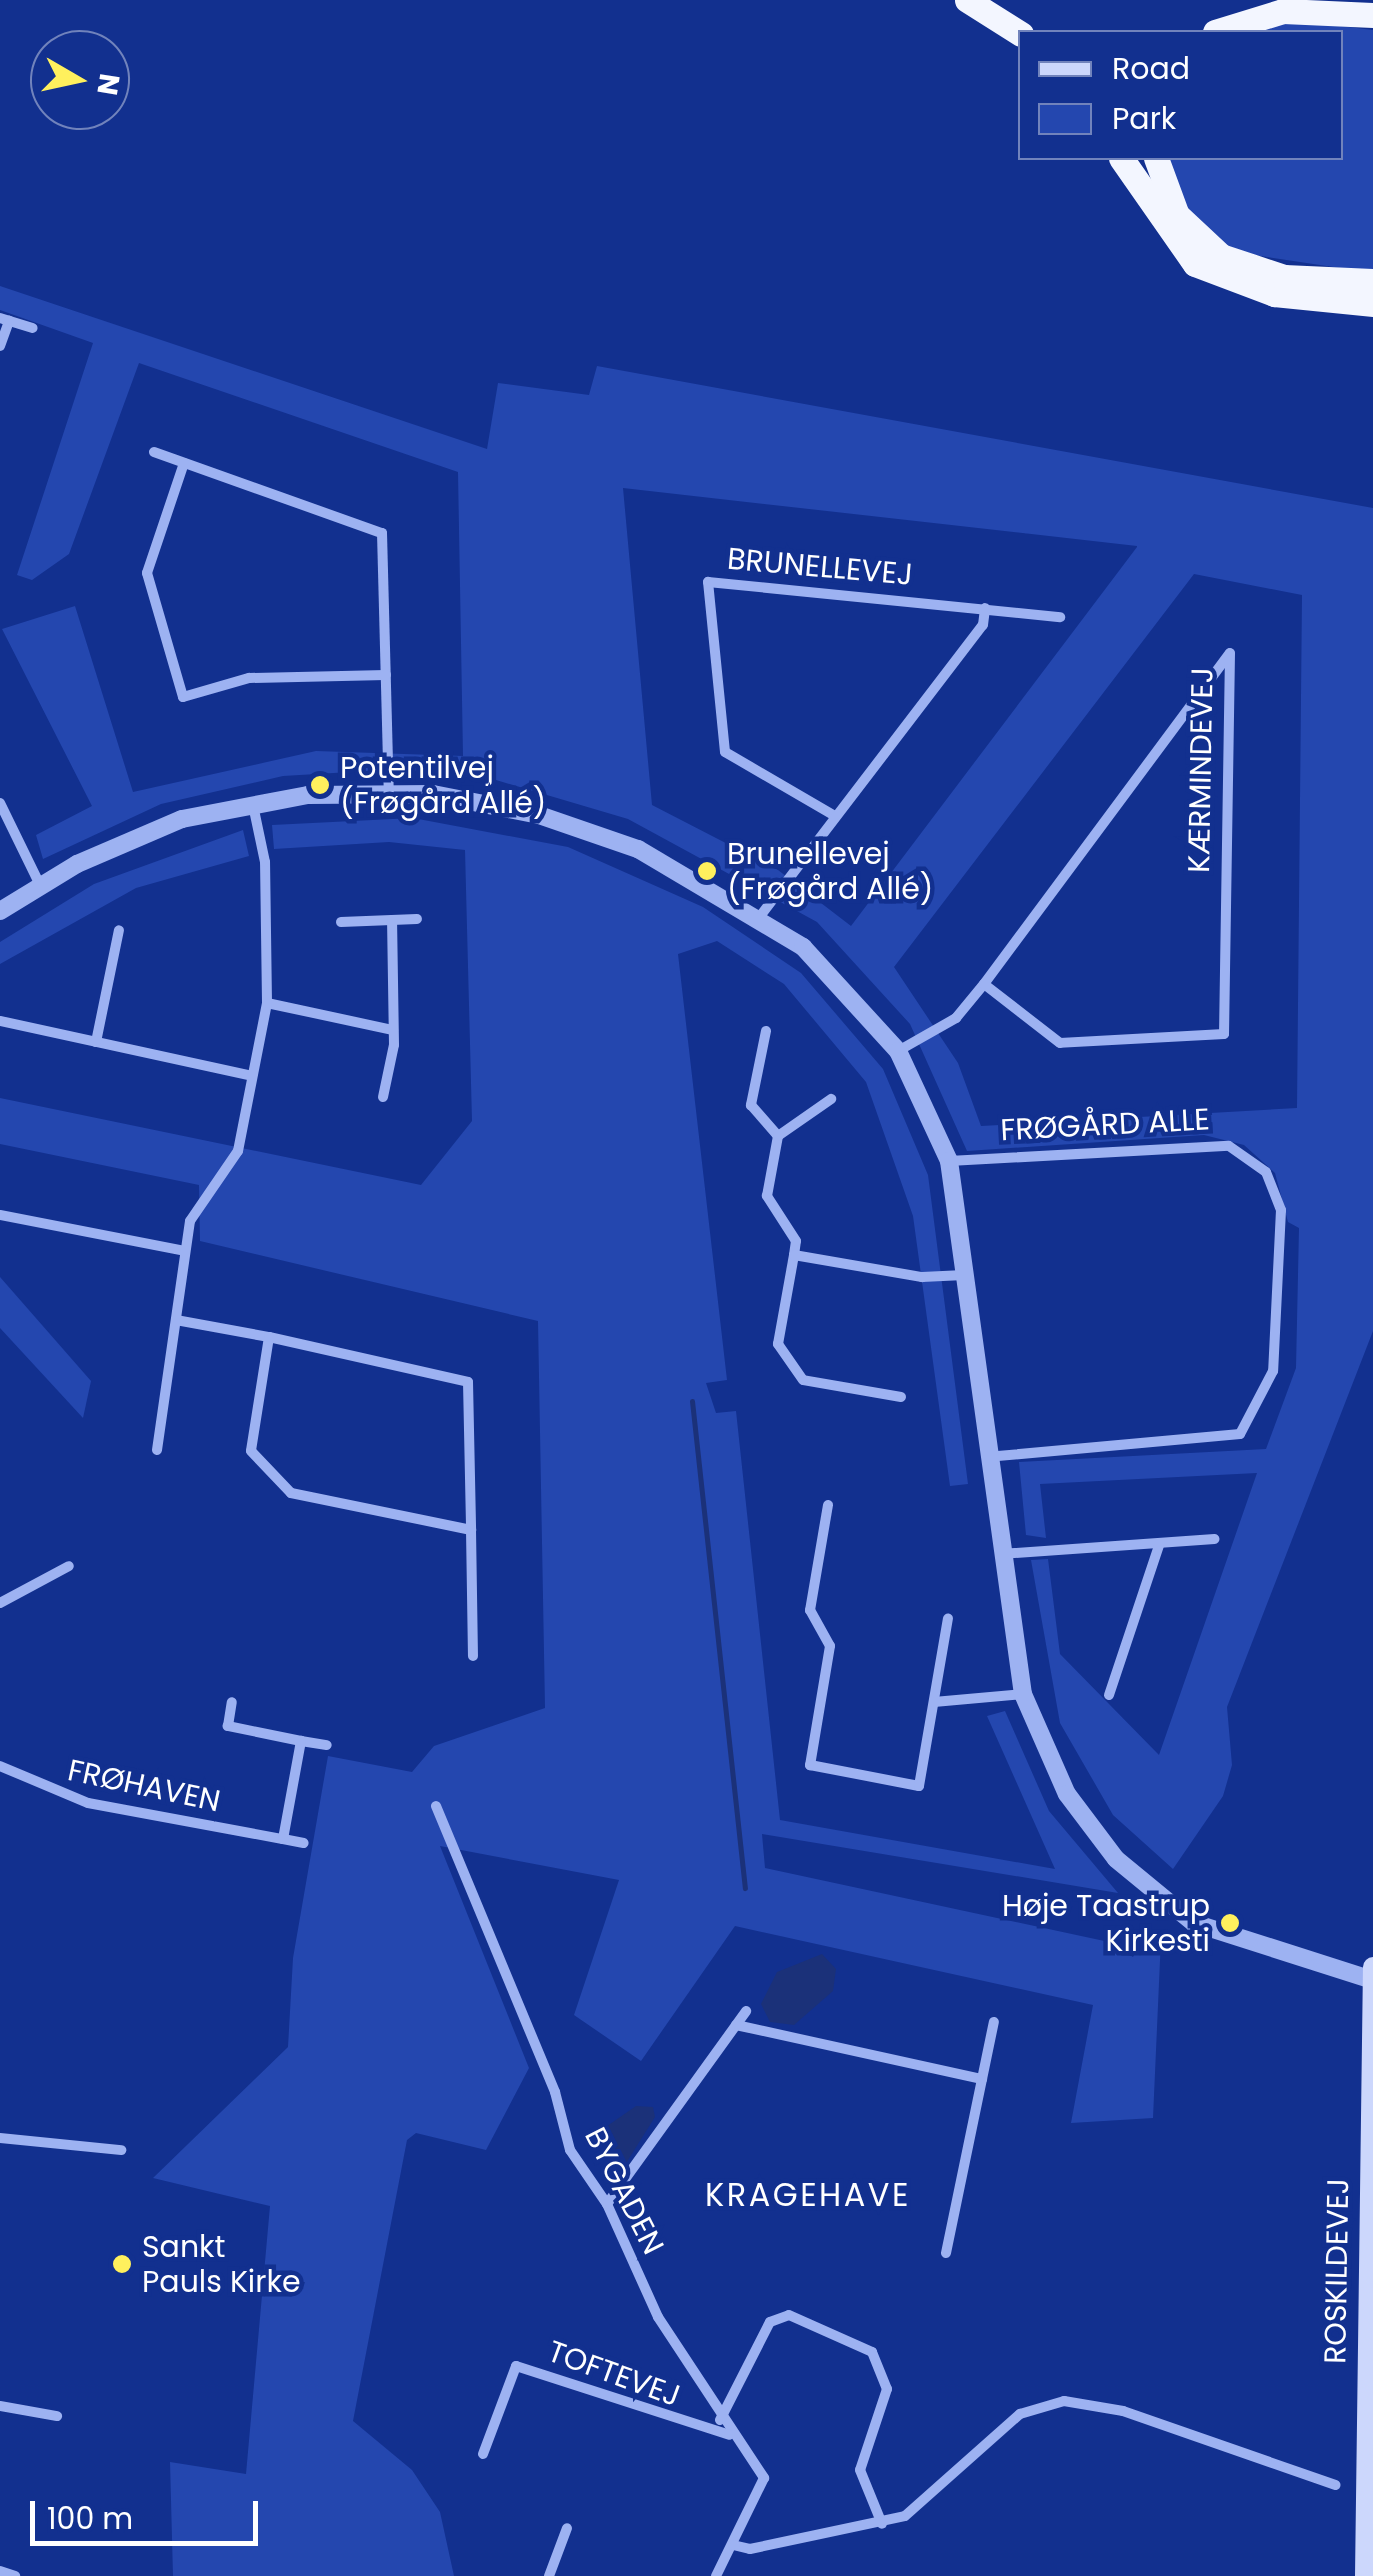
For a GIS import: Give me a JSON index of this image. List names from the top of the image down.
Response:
{
  "streets": {
    "main road": ["ROSKILDEVEJ"],
    "street": [
      "BRUNELLEVEJ",
      "KÆRMINDEVEJ",
      "FRØGÅRD ALLE",
      "FRØHAVEN",
      "BYGADEN",
      "TOFTEVEJ"
    ]
  },
  "crossings": [
    ["BYGADEN", "TOFTEVEJ"]
  ],
  "districts": ["KRAGEHAVE"],
  "places": [
    "Potentilvej (Frøgård Allé)",
    "Brunellevej (Frøgård Allé)",
    "Høje Taastrup Kirkesti",
    "Sankt Pauls Kirke"
  ],
  "legend": ["Road", "Park"],
  "scale_bar": "100 m",
  "north": "right"
}
